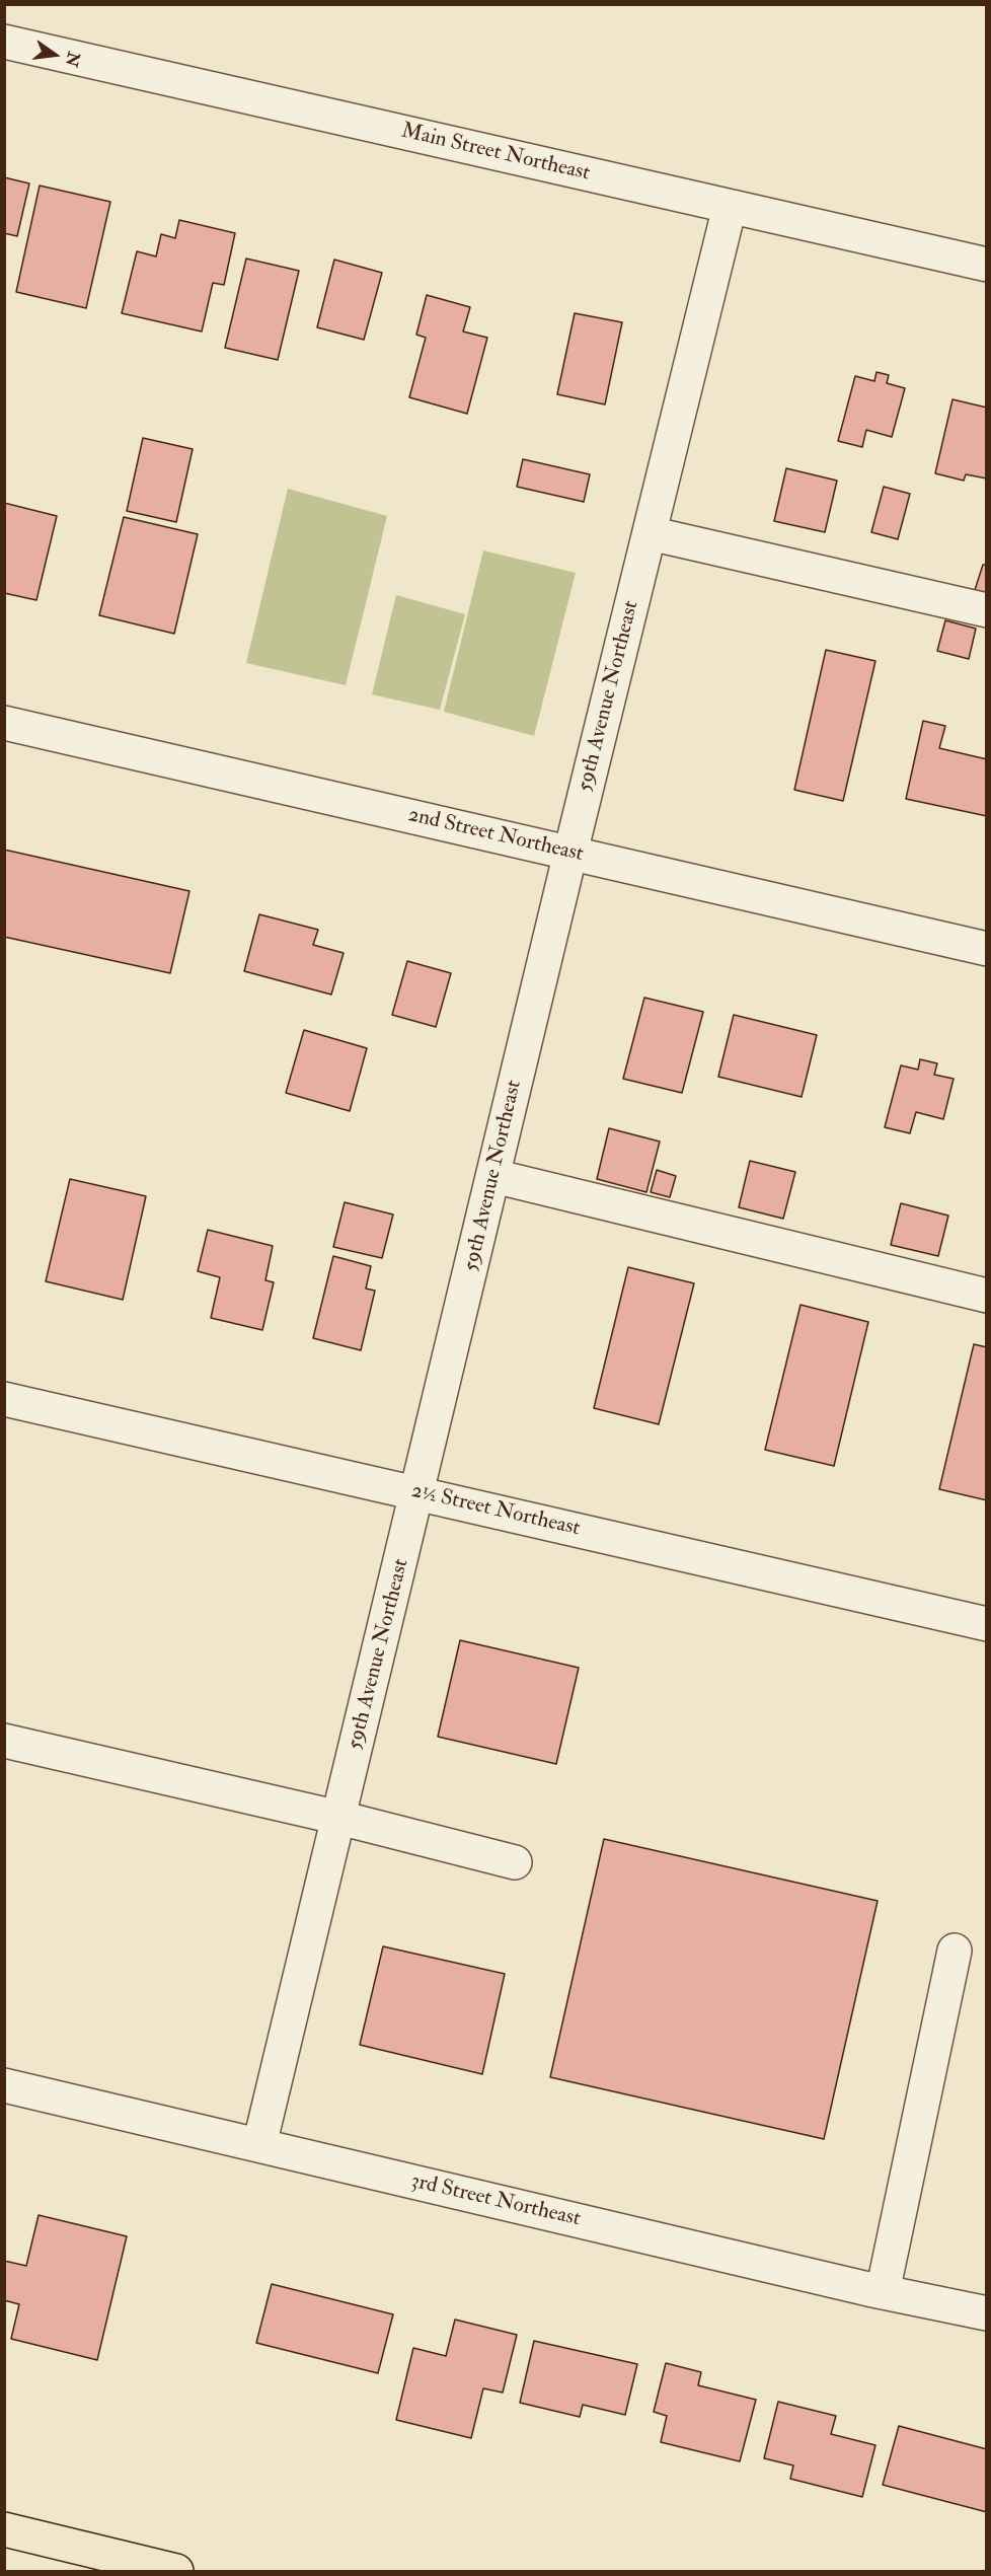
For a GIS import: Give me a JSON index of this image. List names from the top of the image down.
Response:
{
  "streets": {
    "street": [
      "Main Street Northeast",
      "59th Avenue Northeast",
      "2nd Street Northeast",
      "2½ Street Northeast",
      "3rd Street Northeast"
    ]
  },
  "crossings": [
    ["Main Street Northeast", "59th Avenue Northeast"],
    ["59th Avenue Northeast", "2nd Street Northeast"],
    ["59th Avenue Northeast", "2½ Street Northeast"],
    ["59th Avenue Northeast", "3rd Street Northeast"]
  ],
  "north": "right"
}
